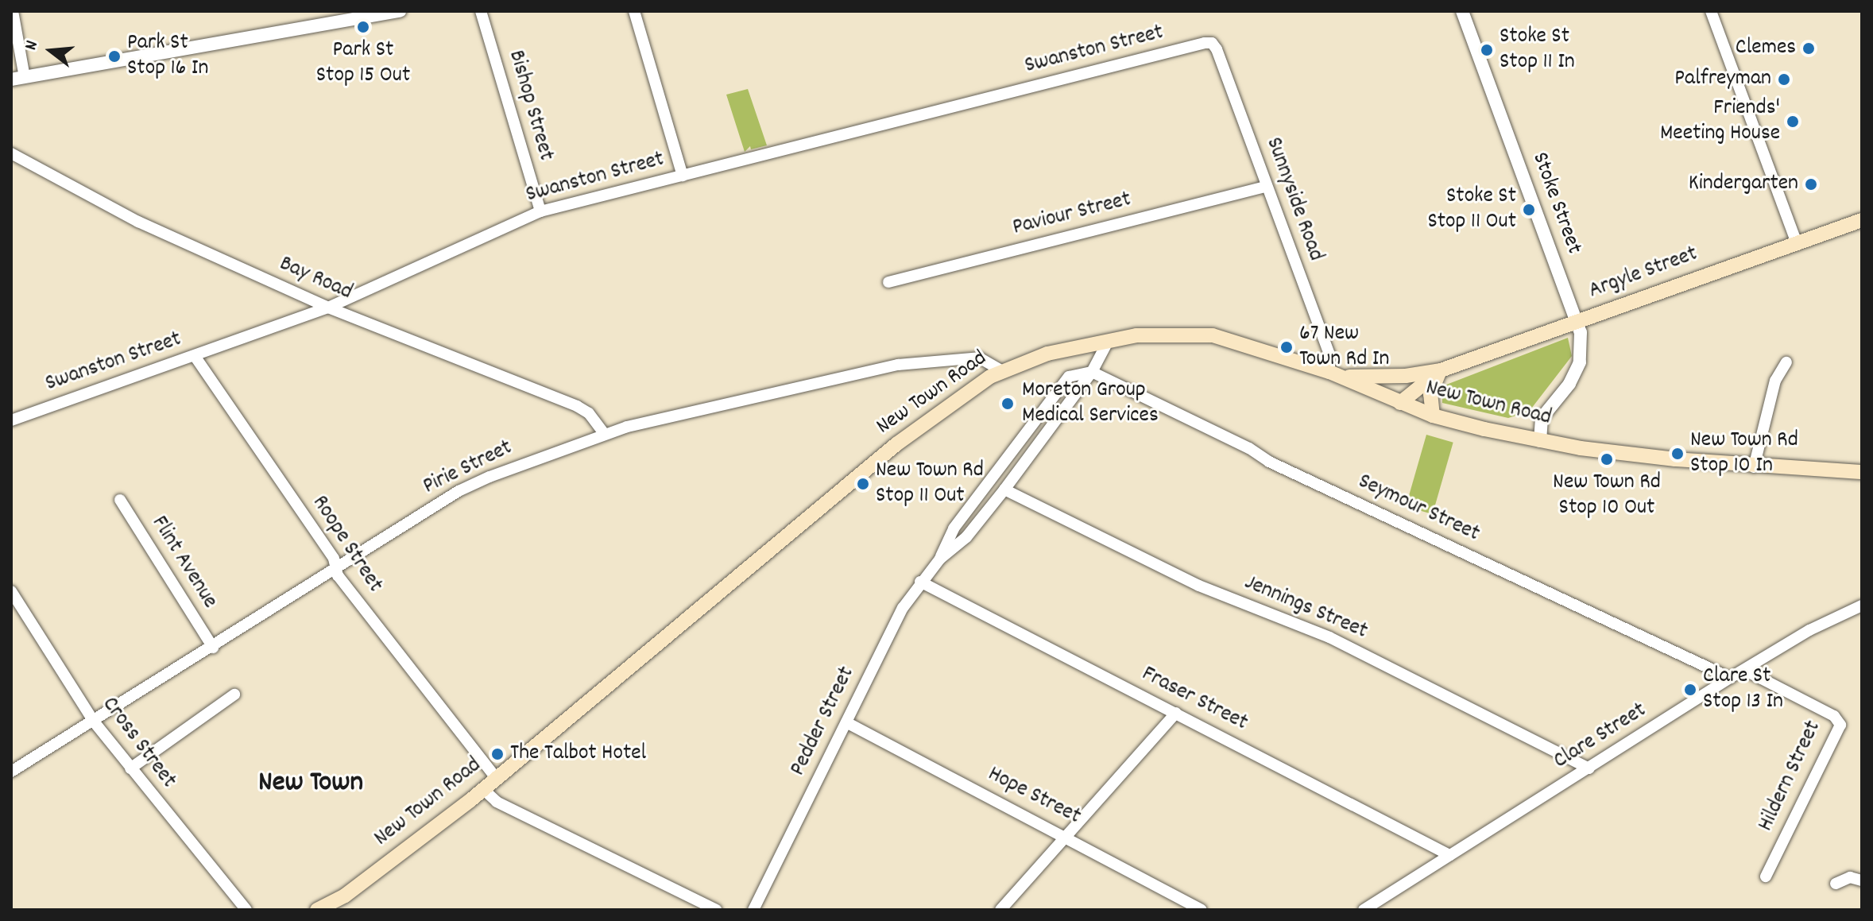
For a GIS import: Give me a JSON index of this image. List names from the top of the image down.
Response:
{
  "streets": {
    "main road": ["Argyle Street", "New Town Road"],
    "street": [
      "Swanston Street",
      "Bishop Street",
      "Sunnyside Road",
      "Stoke Street",
      "Paviour Street",
      "Bay Road",
      "Pirie Street",
      "Seymour Street",
      "Roope Street",
      "Flint Avenue",
      "Jennings Street",
      "Fraser Street",
      "Pedder Street",
      "Clare Street",
      "Cross Street",
      "Hildern Street",
      "Hope Street"
    ]
  },
  "crossings": [
    ["Swanston Street", "Bishop Street"],
    ["Swanston Street", "Sunnyside Road"],
    ["Swanston Street", "Bay Road"],
    ["Swanston Street", "Roope Street"],
    ["Sunnyside Road", "Paviour Street"],
    ["Sunnyside Road", "Argyle Street"],
    ["Sunnyside Road", "New Town Road"],
    ["Stoke Street", "Argyle Street"],
    ["Stoke Street", "New Town Road"],
    ["Argyle Street", "New Town Road"],
    ["Bay Road", "Pirie Street"],
    ["New Town Road", "Pirie Street"],
    ["New Town Road", "Roope Street"],
    ["New Town Road", "Pedder Street"],
    ["Pirie Street", "Roope Street"],
    ["Pirie Street", "Flint Avenue"],
    ["Pirie Street", "Cross Street"],
    ["Seymour Street", "Pedder Street"],
    ["Seymour Street", "Clare Street"],
    ["Jennings Street", "Pedder Street"],
    ["Jennings Street", "Clare Street"],
    ["Fraser Street", "Pedder Street"],
    ["Fraser Street", "Clare Street"],
    ["Pedder Street", "Hope Street"],
    ["Clare Street", "Hildern Street"]
  ],
  "districts": ["New Town"],
  "places": [
    "Park St Stop 15 Out",
    "Clemes",
    "Stoke St Stop 11 In",
    "Park St Stop 16 In",
    "Palfreyman",
    "Friends' Meeting House",
    "Kindergarten",
    "Stoke St Stop 11 Out",
    "67 New Town Rd In",
    "Moreton Group Medical Services",
    "New Town Rd Stop 10 In",
    "New Town Rd Stop 10 Out",
    "New Town Rd Stop 11 Out",
    "Clare St Stop 13 In",
    "The Talbot Hotel"
  ],
  "north": "left"
}
